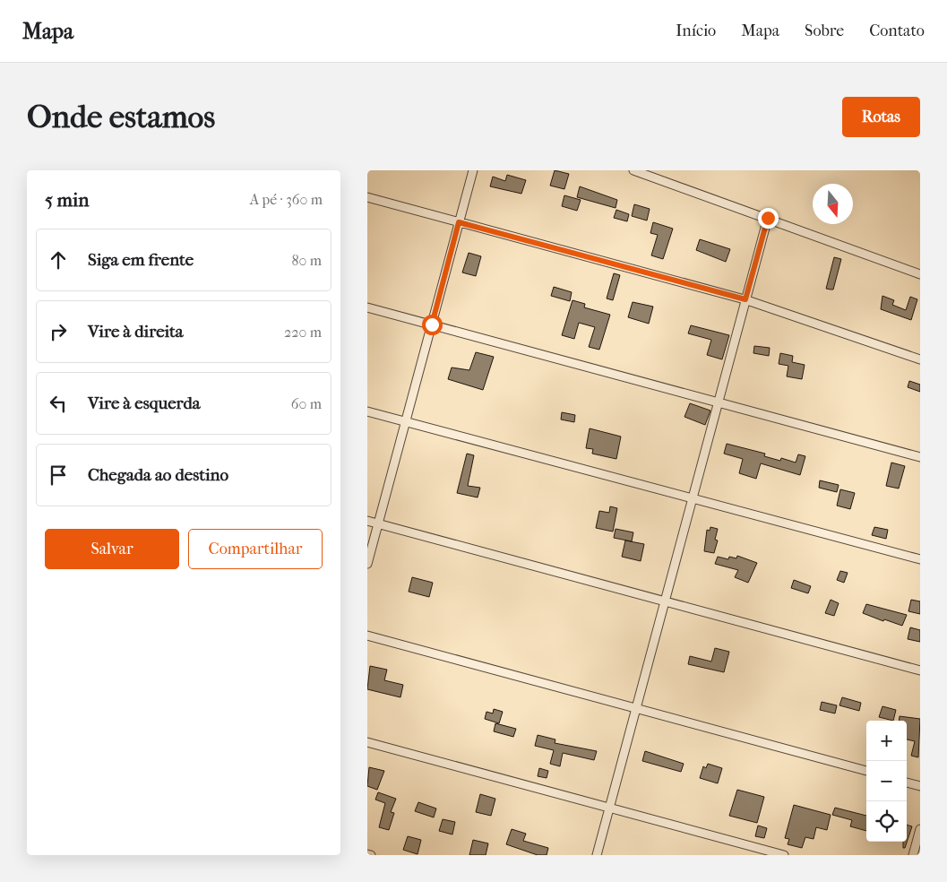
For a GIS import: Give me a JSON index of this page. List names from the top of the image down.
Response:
{
  "north": "bottom",
  "page": {
    "header": "Mapa",
    "nav": [
      "Início",
      "Mapa",
      "Sobre",
      "Contato"
    ],
    "buttons": [
      "Rotas",
      ["Salvar", "Compartilhar"]
    ],
    "title": "Onde estamos",
    "heading": ["5 min", "A pé · 360 m"],
    "list": [
      ["Siga em frente", "80 m"],
      ["Vire à direita", "220 m"],
      ["Vire à esquerda", "60 m"],
      "Chegada ao destino"
    ],
    "map_buttons": ["+", "−"]
  }
}
